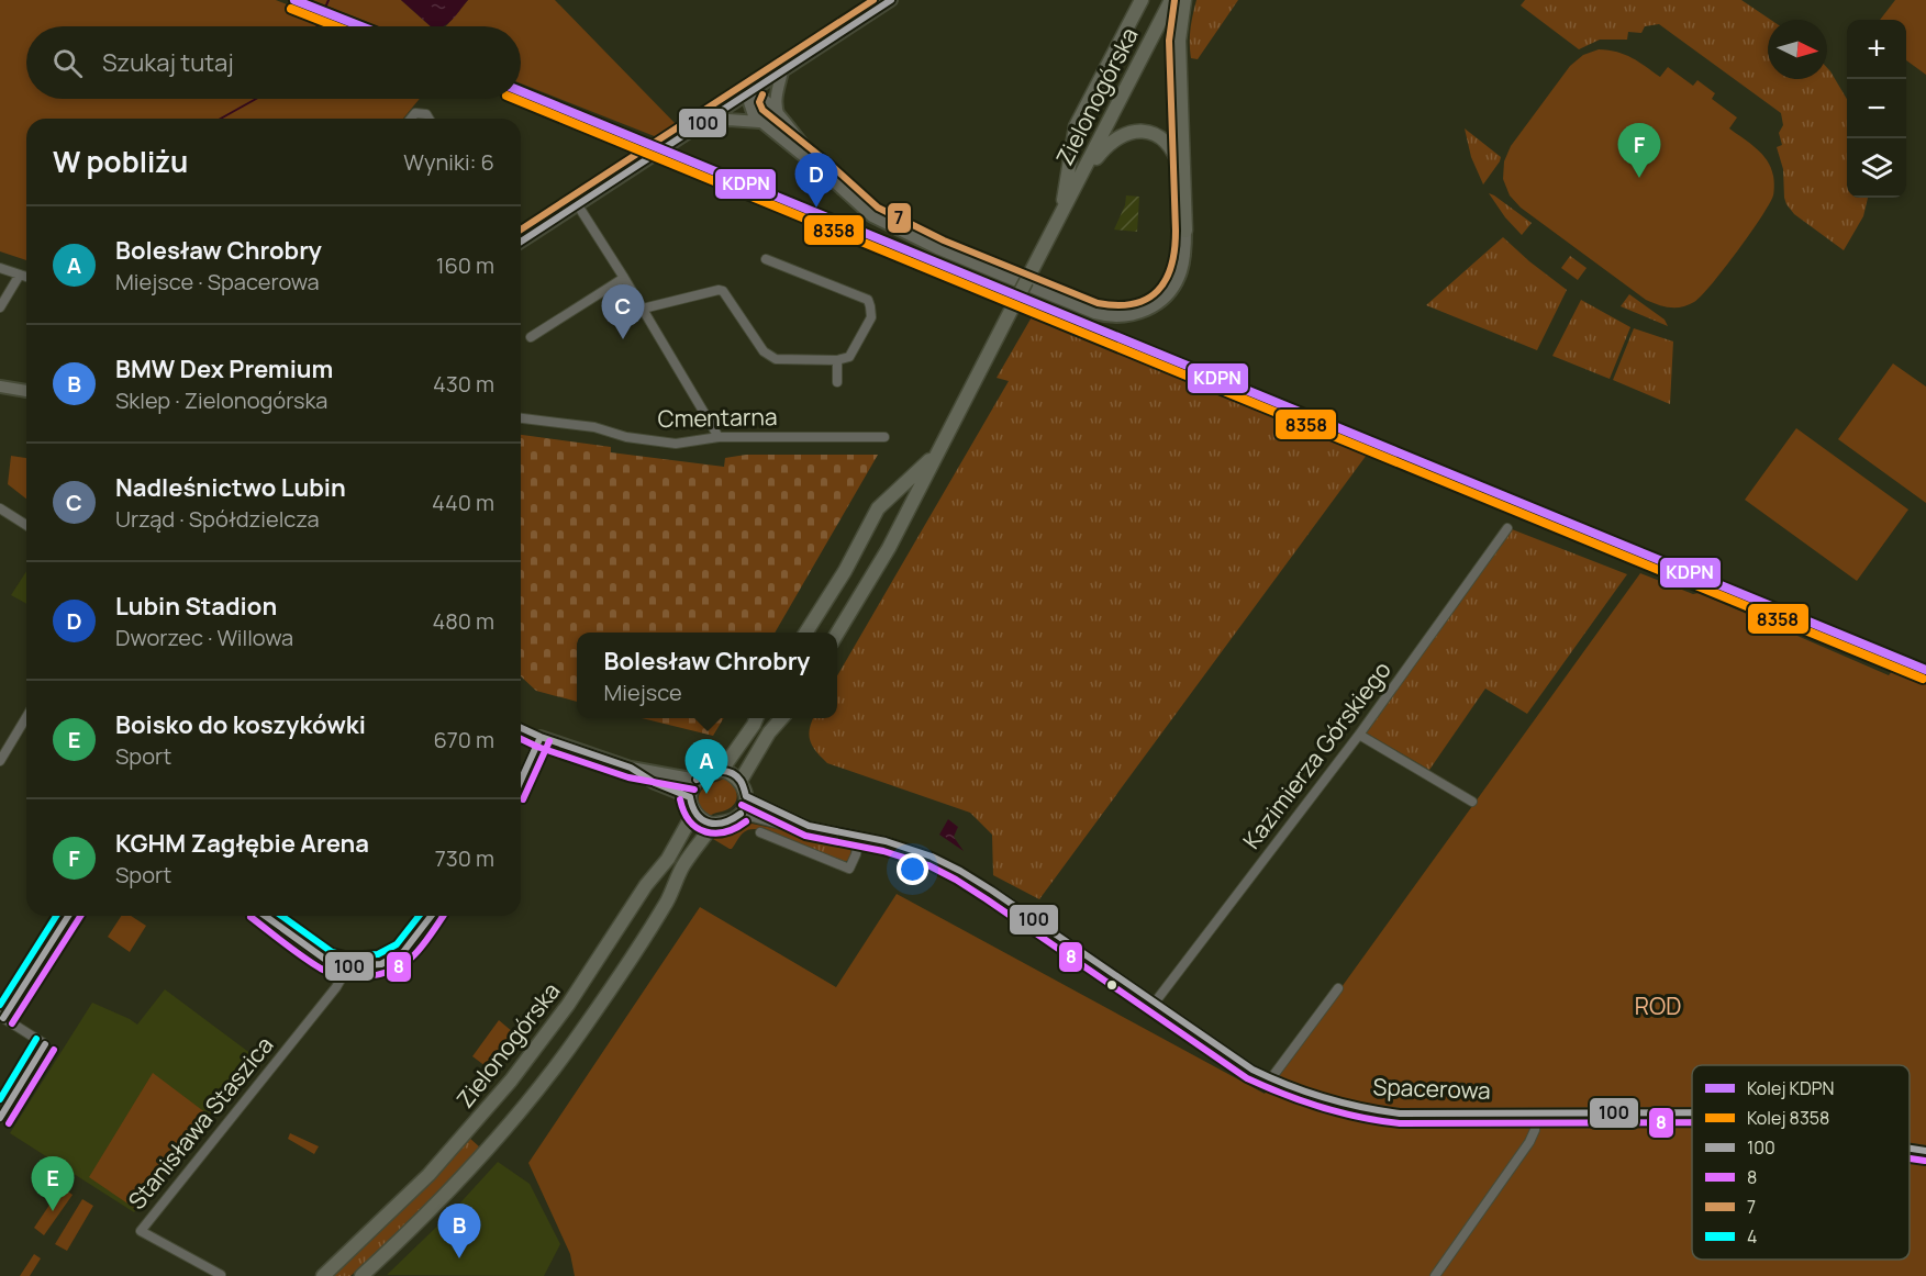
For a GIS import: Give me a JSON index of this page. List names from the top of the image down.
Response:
{
  "streets": {
    "main road": ["Zielonogórska"],
    "street": [
      "Cmentarna",
      "Kazimierza Górskiego",
      "Spacerowa",
      "Stanisława Staszica"
    ]
  },
  "crossings": [
    ["Zielonogórska", "Spacerowa"],
    ["Kazimierza Górskiego", "Spacerowa"]
  ],
  "parks": ["ROD"],
  "lines": [
    "rail line KDPN",
    "transit line 100",
    "transit line 7",
    "rail line 8358",
    "transit line 8",
    "transit line 4"
  ],
  "legend": [
    "Kolej KDPN",
    "Kolej 8358",
    "100",
    "8",
    "7",
    "4"
  ],
  "north": "right",
  "page": {
    "map_buttons": ["+", "−"],
    "search": "Szukaj tutaj",
    "heading": ["W pobliżu", "Wyniki: 6"],
    "pins": [
      "F",
      "D",
      "C",
      "A",
      "E",
      "B"
    ],
    "list": [
      {
        "mark": "A",
        "name": "Bolesław Chrobry",
        "note": "Miejsce · Spacerowa",
        "value": "160 m"
      },
      {
        "mark": "B",
        "name": "BMW Dex Premium",
        "note": "Sklep · Zielonogórska",
        "value": "430 m"
      },
      {
        "mark": "C",
        "name": "Nadleśnictwo Lubin",
        "note": "Urząd · Spółdzielcza",
        "value": "440 m"
      },
      {
        "mark": "D",
        "name": "Lubin Stadion",
        "note": "Dworzec · Willowa",
        "value": "480 m"
      },
      {
        "mark": "E",
        "name": "Boisko do koszykówki",
        "note": "Sport",
        "value": "670 m"
      },
      {
        "mark": "F",
        "name": "KGHM Zagłębie Arena",
        "note": "Sport",
        "value": "730 m"
      }
    ],
    "popup": ["Bolesław Chrobry", "Miejsce"]
  }
}
